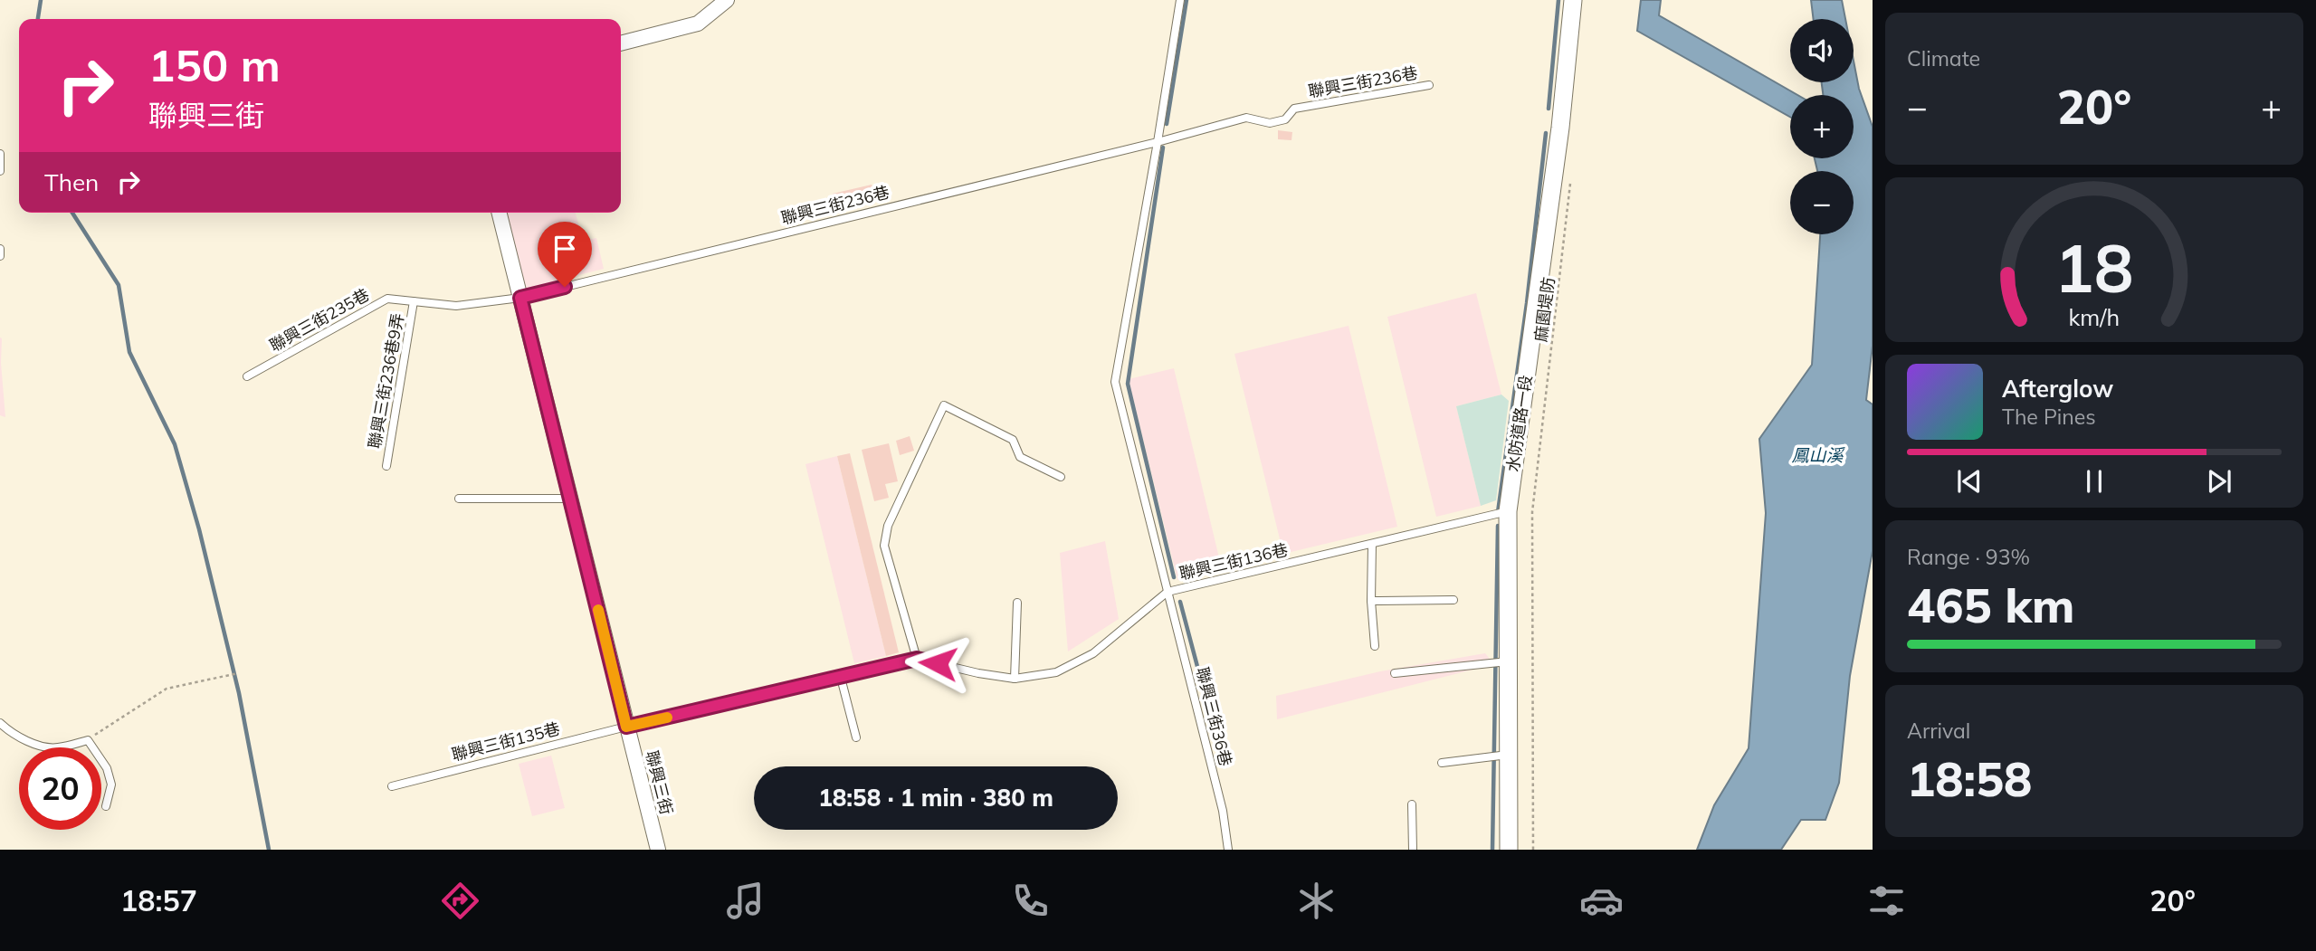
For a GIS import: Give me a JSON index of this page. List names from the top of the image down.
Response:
{
  "streets": {
    "street": ["水防道路一段", "聯興三街"],
    "lane": [
      "聯興三街236巷",
      "聯興三街235巷",
      "聯興三街236巷9弄",
      "聯興三街136巷",
      "聯興三街36巷",
      "聯興三街135巷"
    ],
    "path": ["麻園堤防"]
  },
  "crossings": [
    ["聯興三街236巷", "聯興三街235巷"],
    ["聯興三街236巷", "聯興三街"],
    ["聯興三街235巷", "聯興三街236巷9弄"],
    ["聯興三街235巷", "聯興三街"],
    ["水防道路一段", "聯興三街136巷"],
    ["聯興三街136巷", "聯興三街36巷"],
    ["聯興三街136巷", "聯興三街135巷"],
    ["聯興三街136巷", "聯興三街"],
    ["聯興三街135巷", "聯興三街"]
  ],
  "water": ["鳳山溪"],
  "page": {
    "tile": [
      "Climate",
      ["Range · 93%", "465 km"],
      ["Arrival", "18:58"]
    ],
    "map_buttons": ["+", "−"],
    "turn": ["150 m", "聯興三街"],
    "heat": ["−", "20°", "+"],
    "then": "Then",
    "song": ["Afterglow", "The Pines"],
    "limit": "20",
    "trip": "18:58 · 1 min · 380 m",
    "tabs": ["18:57", "20°"],
    "gauge": ["18", "km/h"]
  }
}
